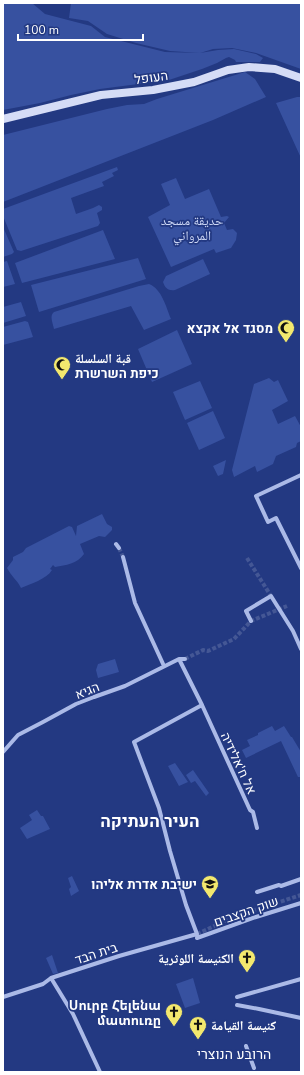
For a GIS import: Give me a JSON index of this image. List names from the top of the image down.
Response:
{
  "streets": {
    "street": [
      "העופל",
      "הגיא",
      "אל ח'אלידיה",
      "שוק הקצבים",
      "בית הבד"
    ]
  },
  "crossings": [
    ["הגיא", "אל ח'אלידיה"],
    ["שוק הקצבים", "בית הבד"]
  ],
  "districts": ["העיר העתיקה", "הרובע הנוצרי"],
  "parks": ["حديقة مسجد المرواني"],
  "places": {
    "mosque": ["מסגד אל אקצא", "قبة السلسلة כיפת השרשרת"],
    "school or university": ["ישיבת אדרת אליהו"],
    "church": ["الكنيسة اللوثرية", "Սուրբ Հելենա մատուռը", "كنيسة القيامة"]
  },
  "scale_bar": "100 m"
}
